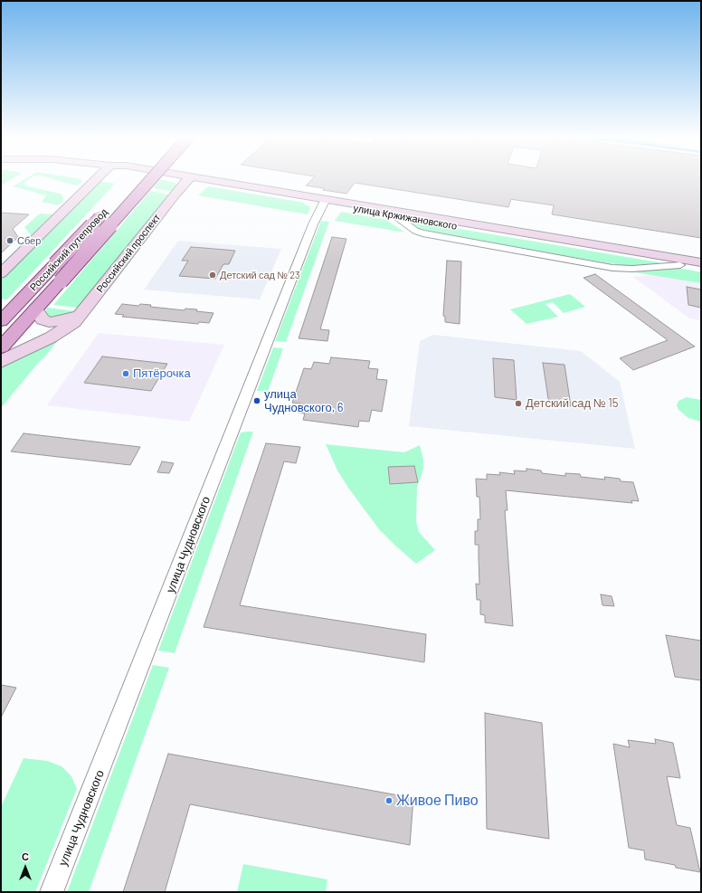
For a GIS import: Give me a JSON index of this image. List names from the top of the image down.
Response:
{
  "streets": {
    "main road": ["Российский путепровод"],
    "street": ["улица Кржижановского", "Российский проспект", "улица Чудновского"]
  },
  "crossings": [
    ["улица Кржижановского", "улица Чудновского"]
  ],
  "places": [
    "Сбер",
    "Детский сад № 23",
    "Пятёрочка",
    "улица Чудновского, 6",
    "Детский сад № 15",
    "Живое Пиво"
  ],
  "north": "top"
}
